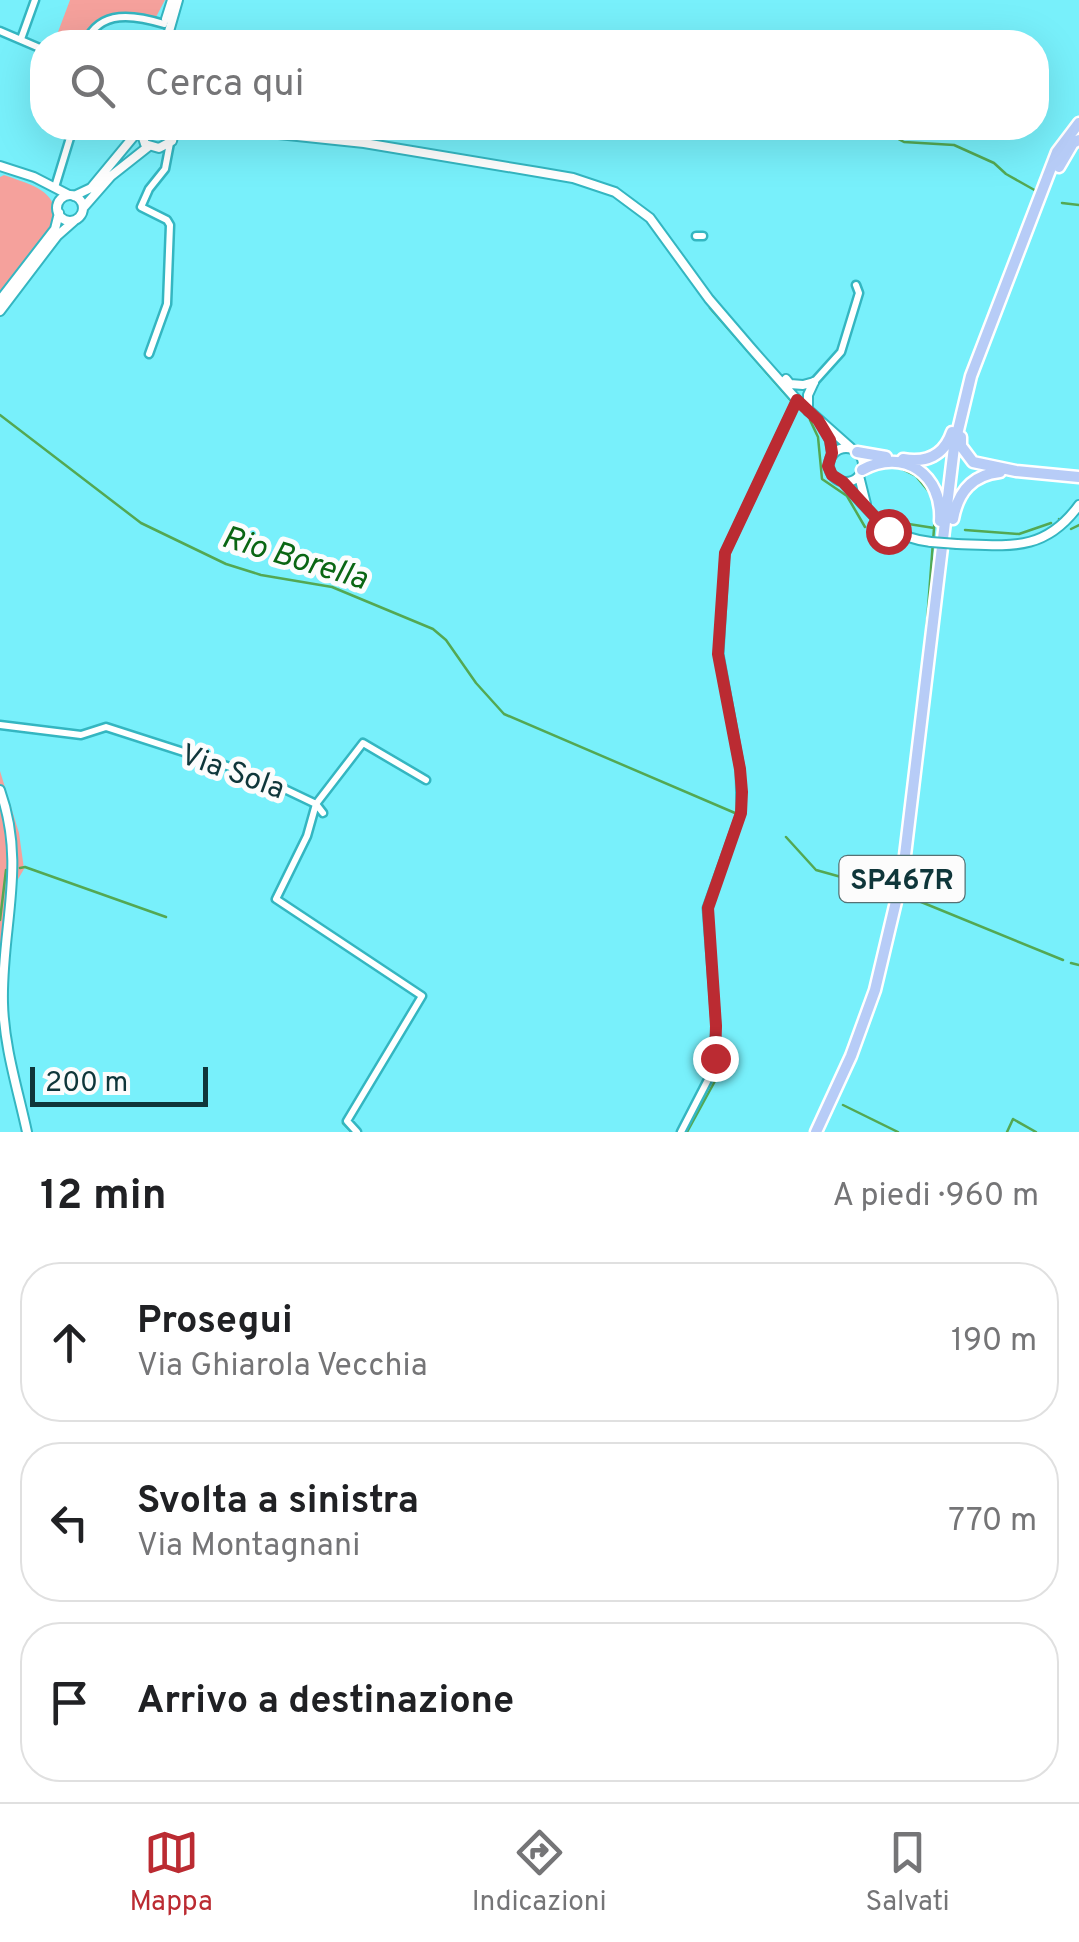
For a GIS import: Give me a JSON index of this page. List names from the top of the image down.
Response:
{
  "streets": {
    "highway": ["SP467R"],
    "street": ["Via Sola"]
  },
  "water": ["Rio Borella"],
  "scale_bar": "200 m",
  "page": {
    "search": "Cerca qui",
    "scale": "200 m",
    "heading": ["12 min", "A piedi · 960 m"],
    "list": [
      ["Prosegui", "Via Ghiarola Vecchia", "190 m"],
      ["Svolta a sinistra", "Via Montagnani", "770 m"],
      "Arrivo a destinazione"
    ],
    "nav": ["Mappa", "Indicazioni", "Salvati"]
  }
}
